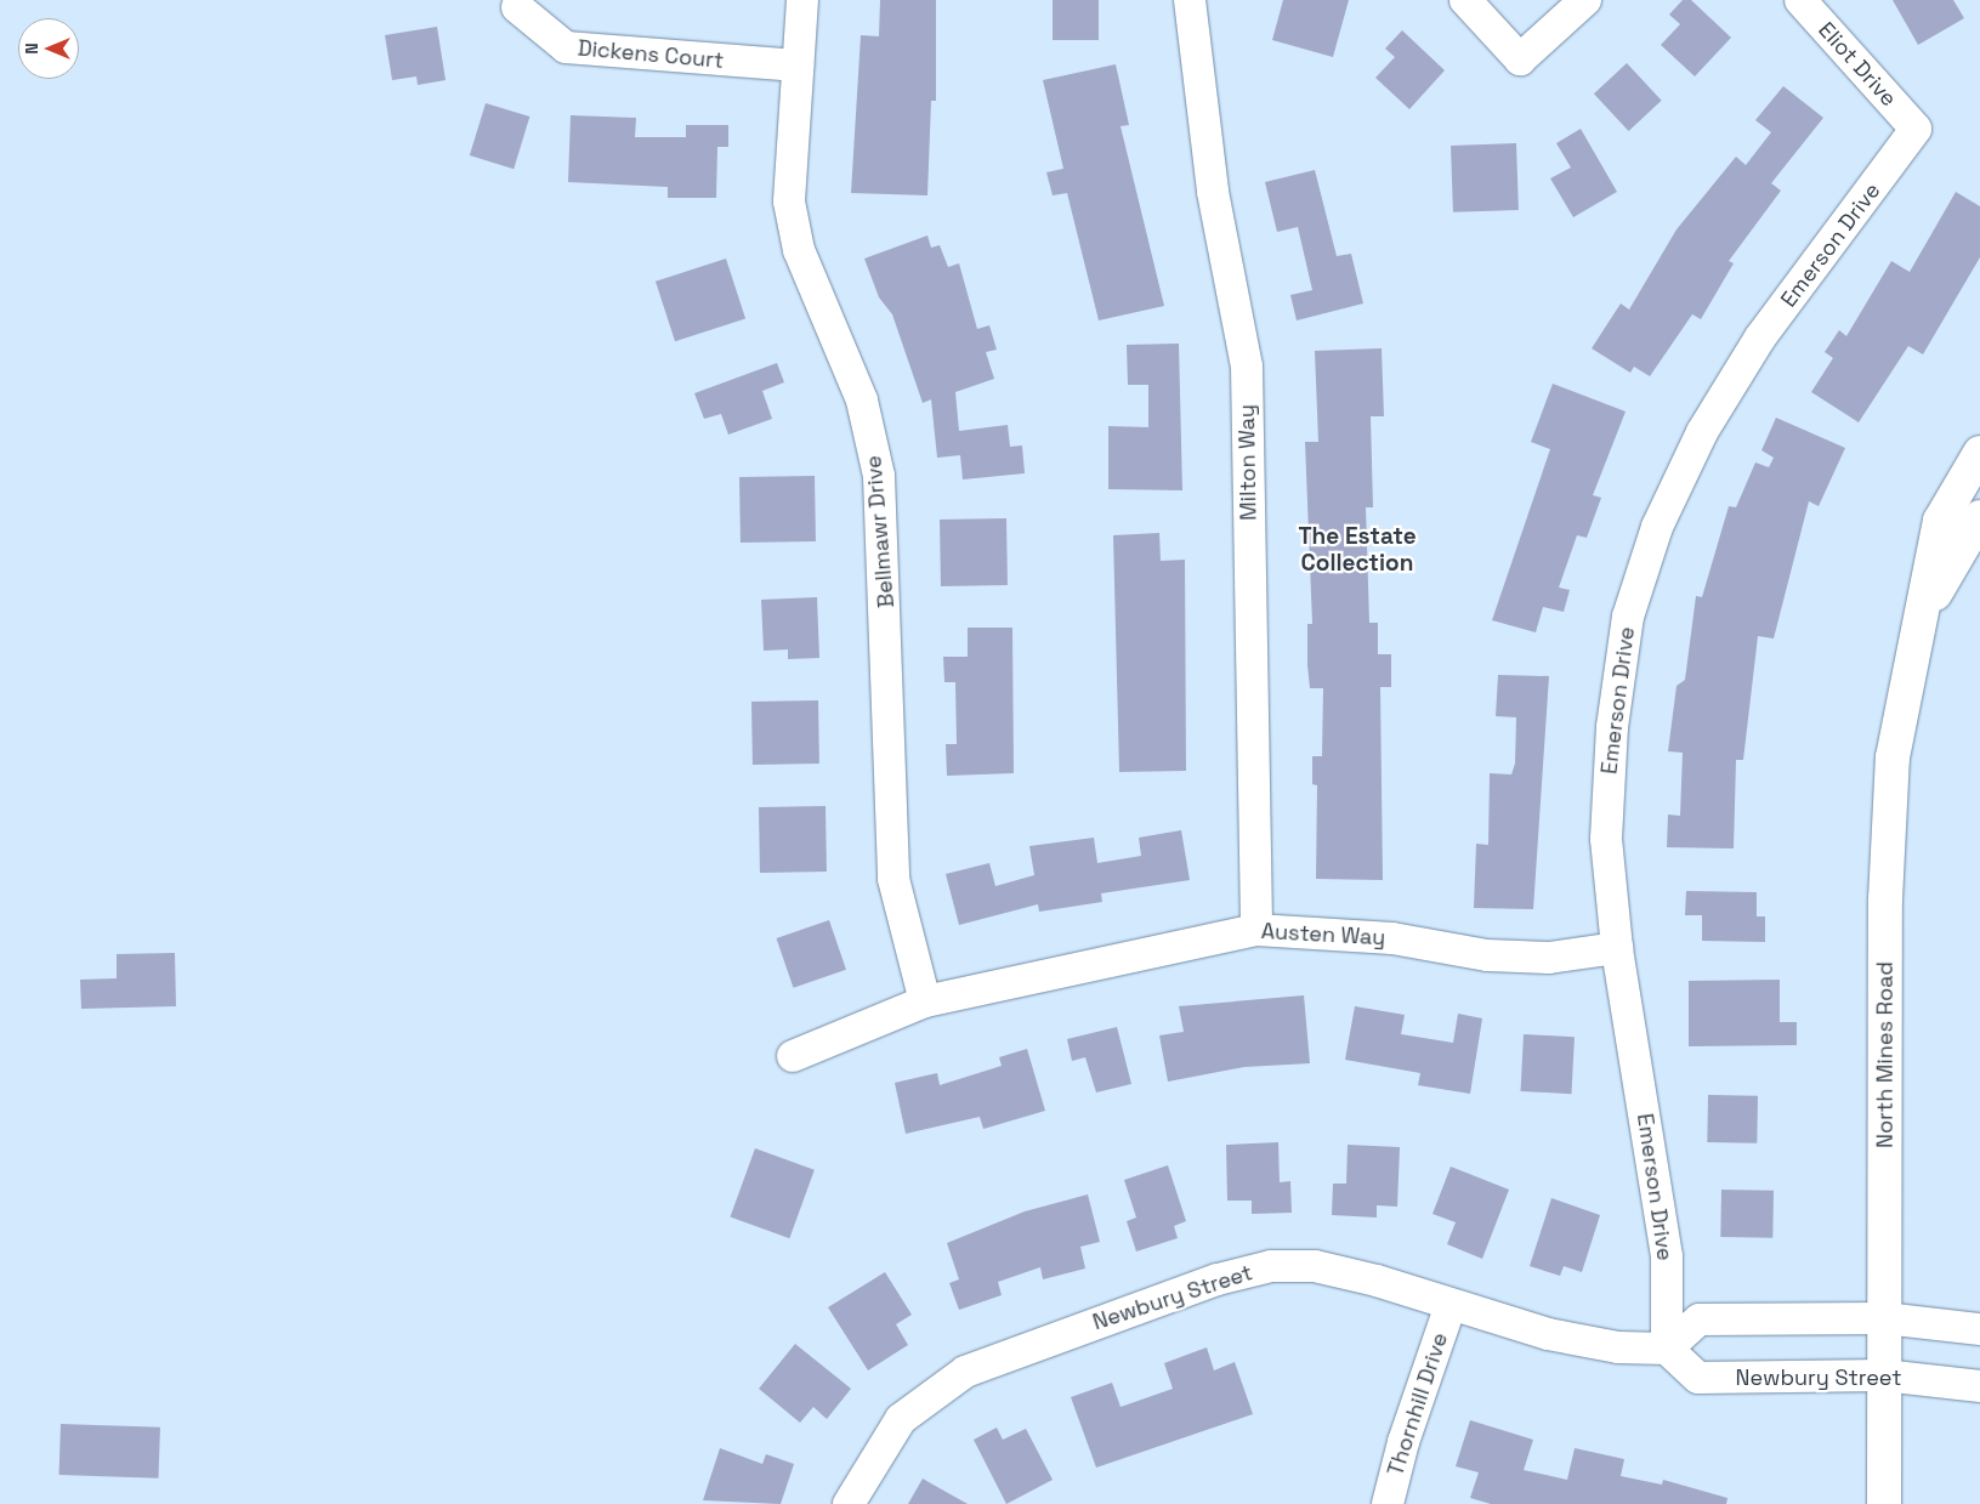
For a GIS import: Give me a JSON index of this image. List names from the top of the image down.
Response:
{
  "streets": {
    "main road": ["North Mines Road"],
    "street": [
      "Dickens Court",
      "Eliot Drive",
      "Emerson Drive",
      "Milton Way",
      "Bellmawr Drive",
      "Austen Way",
      "Newbury Street",
      "Thornhill Drive"
    ]
  },
  "crossings": [
    ["Dickens Court", "Bellmawr Drive"],
    ["Eliot Drive", "Emerson Drive"],
    ["Emerson Drive", "Austen Way"],
    ["Emerson Drive", "Newbury Street"],
    ["Milton Way", "Austen Way"],
    ["Bellmawr Drive", "Austen Way"],
    ["North Mines Road", "Newbury Street"],
    ["Newbury Street", "Thornhill Drive"]
  ],
  "districts": ["The Estate Collection"],
  "north": "left"
}
